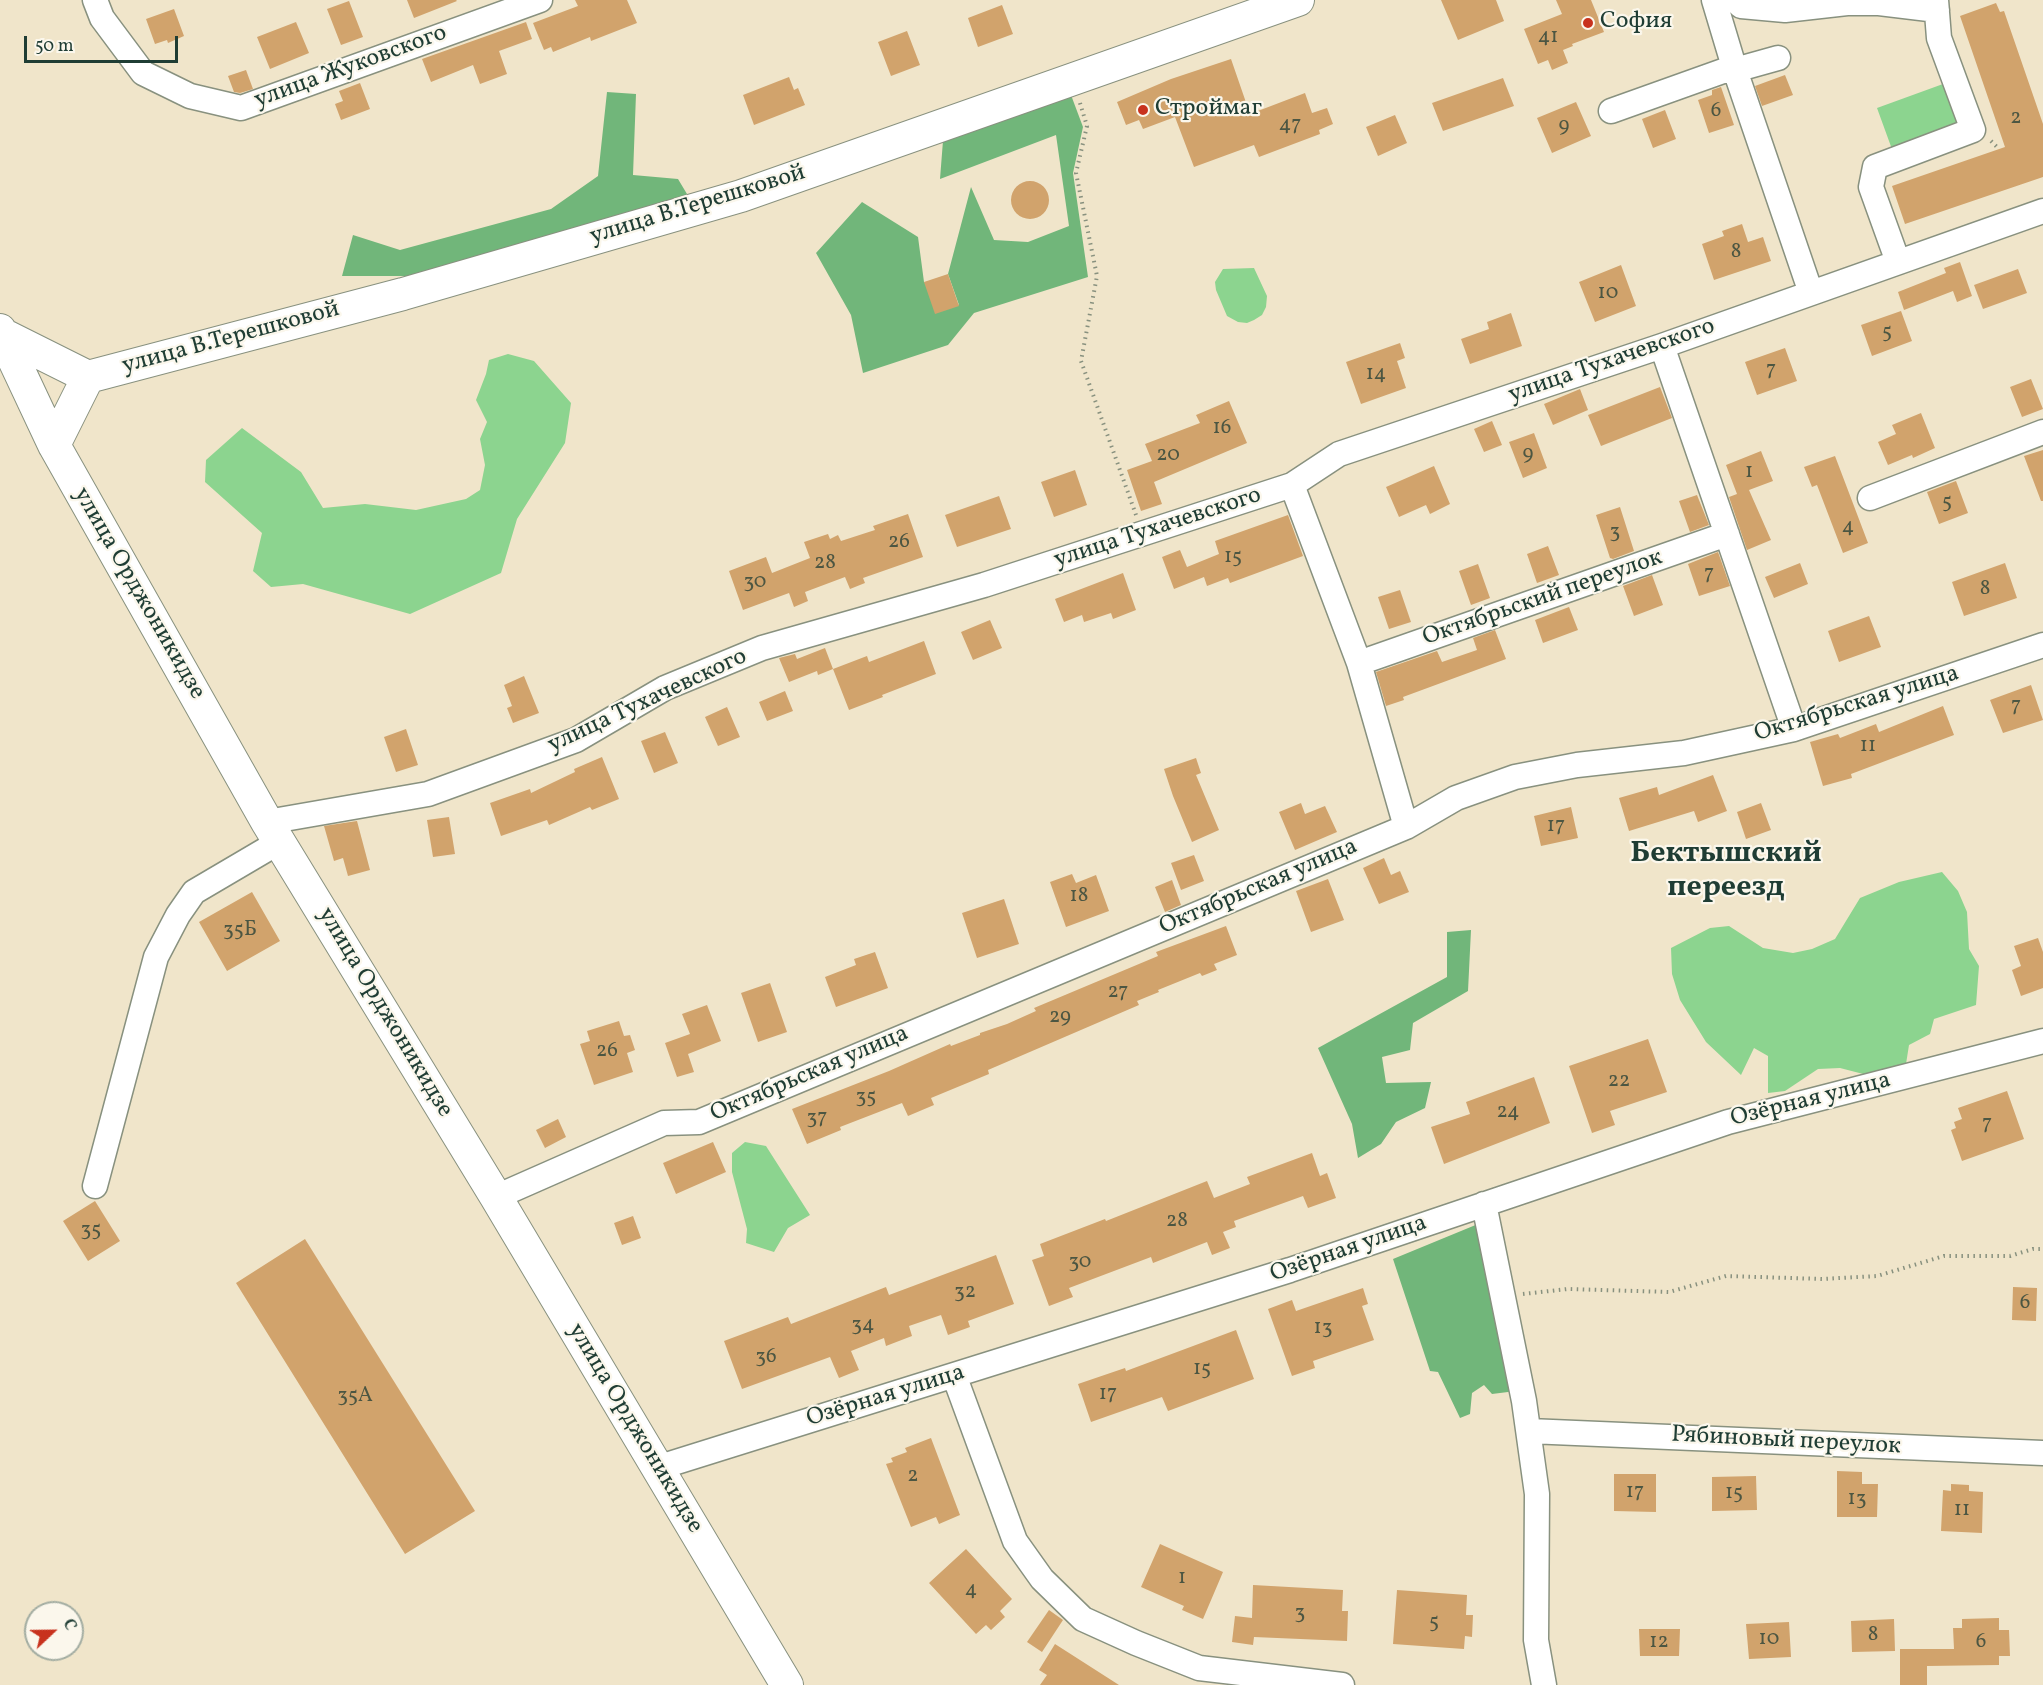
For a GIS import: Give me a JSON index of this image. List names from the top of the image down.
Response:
{
  "streets": {
    "main road": ["улица В.Терешковой", "улица Орджоникидзе"],
    "street": [
      "улица Жуковского",
      "улица Тухачевского",
      "Октябрьский переулок",
      "Октябрьская улица",
      "Озёрная улица",
      "Рябиновый переулок"
    ]
  },
  "crossings": [
    ["улица Тухачевского", "улица Орджоникидзе"],
    ["улица Орджоникидзе", "Октябрьская улица"],
    ["улица Орджоникидзе", "Озёрная улица"]
  ],
  "districts": ["Бектышский переезд"],
  "places": ["София", "Строймаг"],
  "house_numbers": [
    "41",
    "6",
    "2",
    "47",
    "9",
    "8",
    "10",
    "5",
    "7",
    "14",
    "16",
    "9",
    "20",
    "1",
    "5",
    "4",
    "3",
    "26",
    "15",
    "28",
    "7",
    "30",
    "8",
    "7",
    "11",
    "17",
    "18",
    "35Б",
    "27",
    "29",
    "26",
    "22",
    "35",
    "24",
    "37",
    "7",
    "28",
    "35",
    "30",
    "32",
    "6",
    "34",
    "13",
    "36",
    "15",
    "17",
    "35А",
    "2",
    "17",
    "15",
    "13",
    "11",
    "1",
    "4",
    "3",
    "5",
    "8",
    "10",
    "12",
    "6"
  ],
  "scale_bar": "50 m",
  "north": "right"
}
